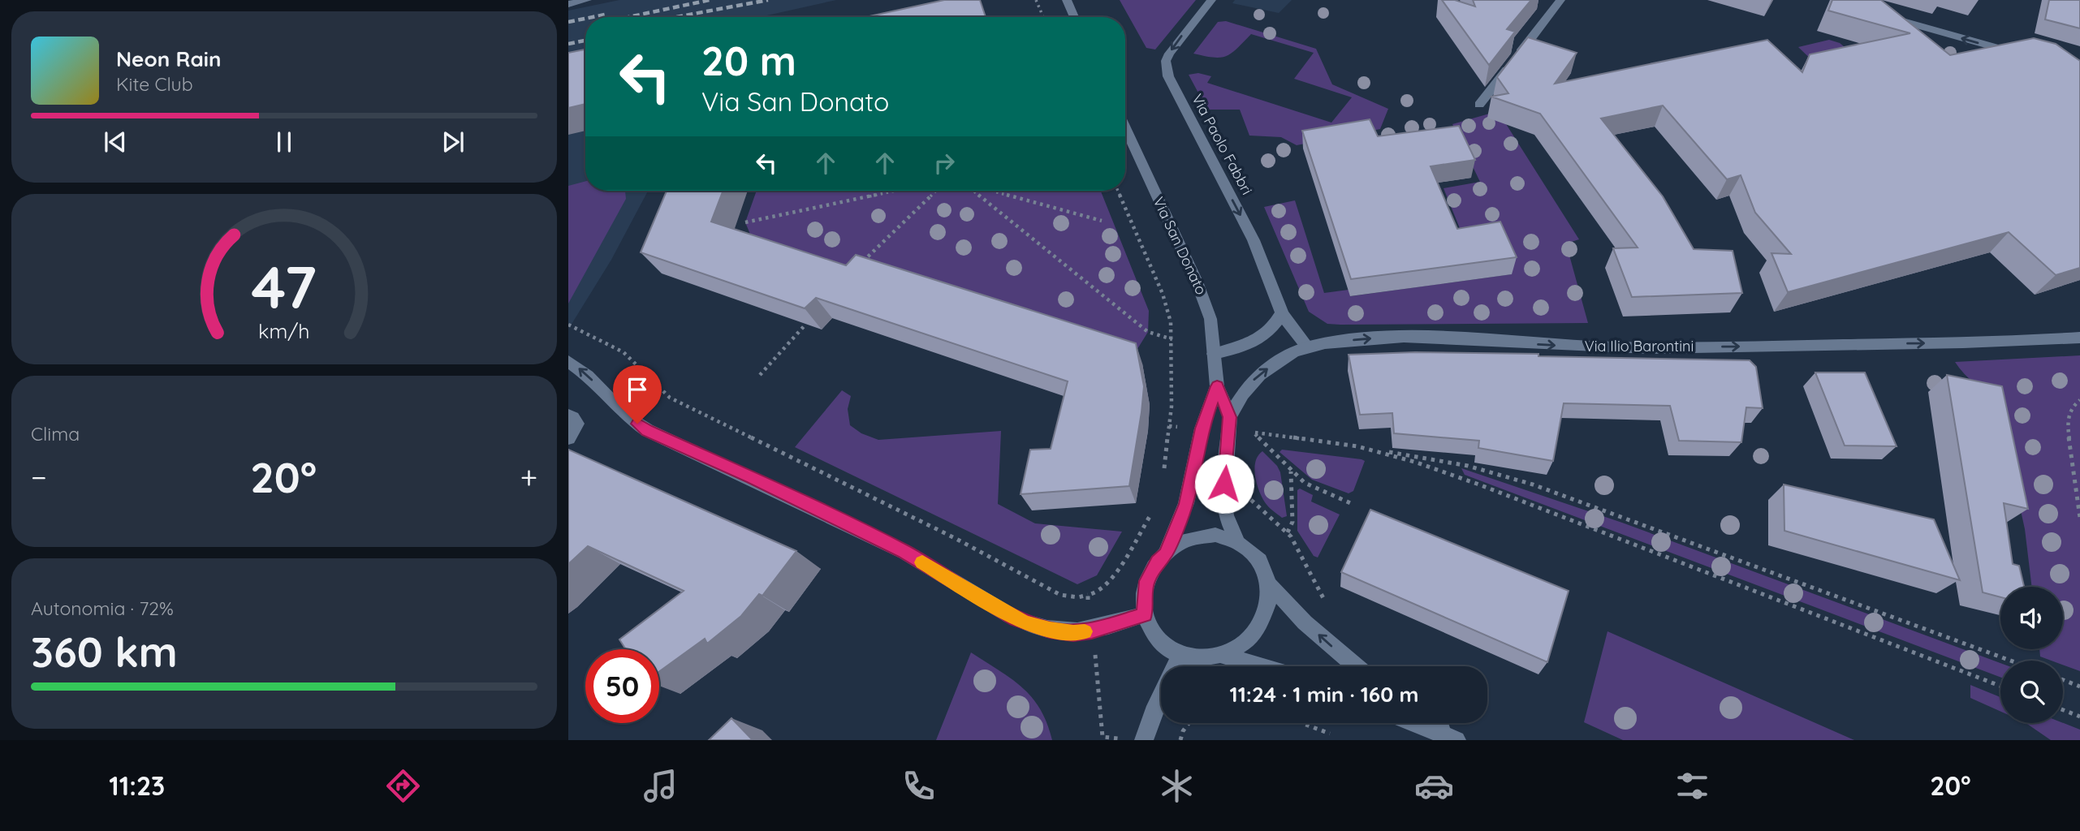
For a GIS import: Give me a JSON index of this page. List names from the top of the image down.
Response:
{
  "streets": {
    "main road": ["Via Paolo Fabbri", "Via San Donato", "Via Ilio Barontini"]
  },
  "crossings": [
    ["Via Paolo Fabbri", "Via Ilio Barontini"],
    ["Via San Donato", "Via Ilio Barontini"]
  ],
  "one_way": ["Via Paolo Fabbri", "Via Ilio Barontini"],
  "page": {
    "turn": ["20 m", "Via San Donato"],
    "song": ["Neon Rain", "Kite Club"],
    "tile": [
      "Clima",
      ["Autonomia · 72%", "360 km"]
    ],
    "heat": ["−", "20°", "+"],
    "limit": "50",
    "trip": "11:24 · 1 min · 160 m",
    "tabs": ["11:23", "20°"],
    "gauge": ["47", "km/h"]
  }
}
